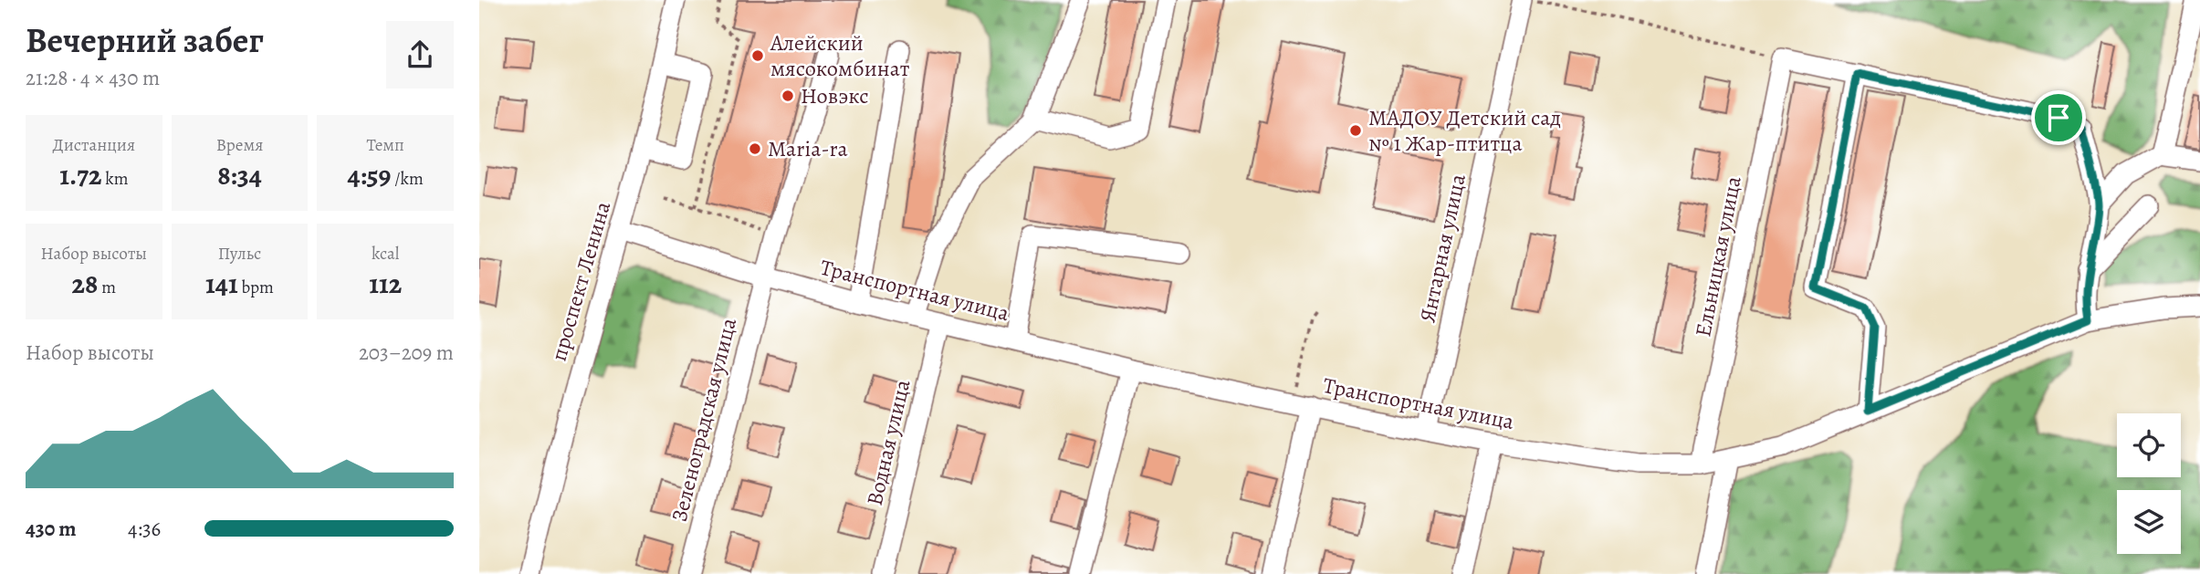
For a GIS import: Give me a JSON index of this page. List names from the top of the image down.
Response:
{
  "streets": {
    "street": [
      "Янтарная улица",
      "Ельницкая улица",
      "проспект Ленина",
      "Транспортная улица",
      "Зеленоградская улица",
      "Водная улица"
    ]
  },
  "crossings": [
    ["Янтарная улица", "Транспортная улица"],
    ["Ельницкая улица", "Транспортная улица"],
    ["проспект Ленина", "Транспортная улица"],
    ["Транспортная улица", "Зеленоградская улица"],
    ["Транспортная улица", "Водная улица"]
  ],
  "places": [
    "Алейский мясокомбинат",
    "Новэкс",
    "МАДОУ Детский сад № 1 Жар-птитца",
    "Maria-ra"
  ],
  "page": {
    "heading": ["Вечерний забег", "21:28 · 4 × 430 m"],
    "stats": [
      ["Дистанция", "1.72 km"],
      ["Время", "8:34"],
      ["Темп", "4:59 /km"],
      ["Набор высоты", "28 m"],
      ["Пульс", "141 bpm"],
      ["kcal", "112"]
    ],
    "chart": ["Набор высоты", "203–209 m"],
    "list": [
      {
        "name": "430 m",
        "note": "4:36"
      }
    ]
  }
}
